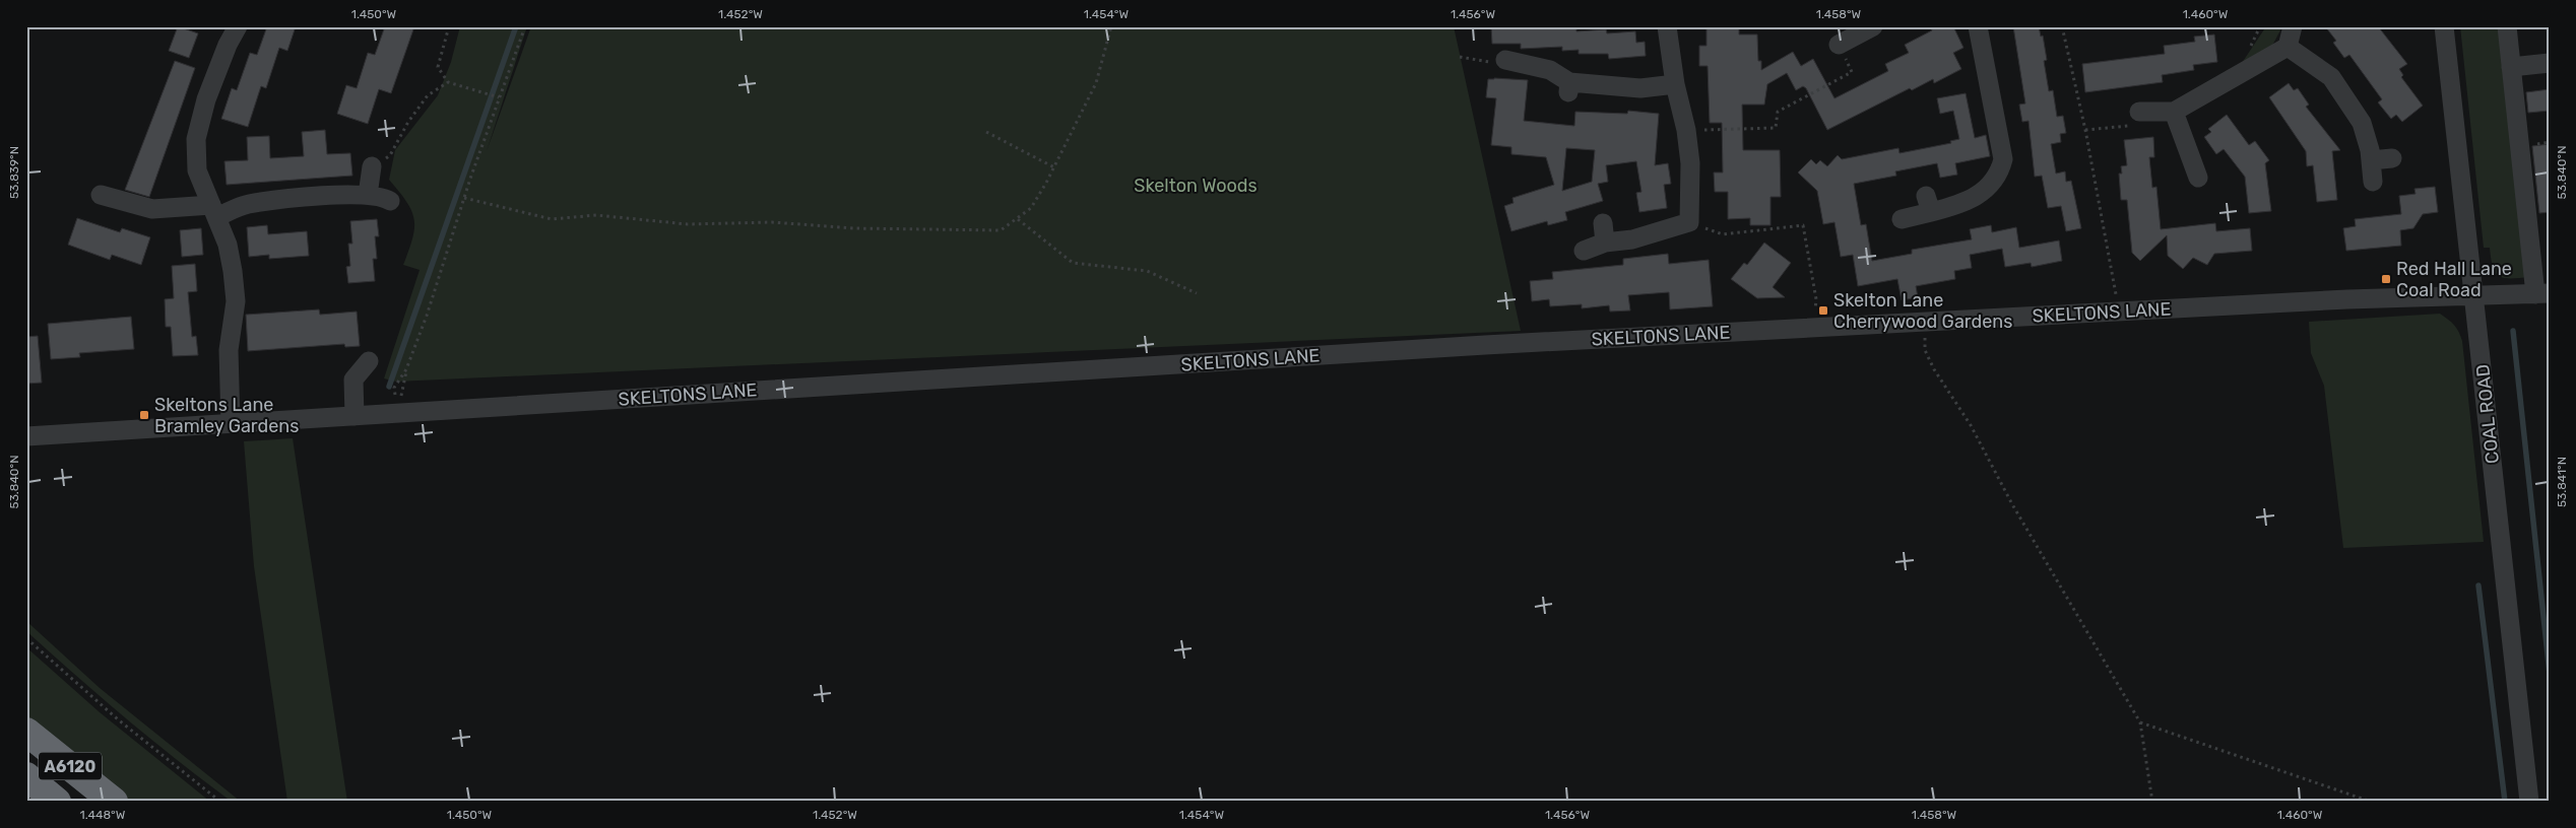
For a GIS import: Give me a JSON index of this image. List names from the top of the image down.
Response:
{
  "streets": {
    "highway": ["A6120"],
    "street": ["SKELTONS LANE", "COAL ROAD"]
  },
  "crossings": [
    ["SKELTONS LANE", "COAL ROAD"]
  ],
  "parks": ["Skelton Woods"],
  "places": {
    "transit": ["Red Hall Lane Coal Road", "Skelton Lane Cherrywood Gardens", "Skeltons Lane Bramley Gardens"]
  },
  "coordinates": [
    "1.450°W",
    "1.452°W",
    "1.454°W",
    "1.456°W",
    "1.458°W",
    "1.460°W",
    "53.839°N",
    "53.840°N",
    "53.841°N",
    "1.448°W"
  ]
}
